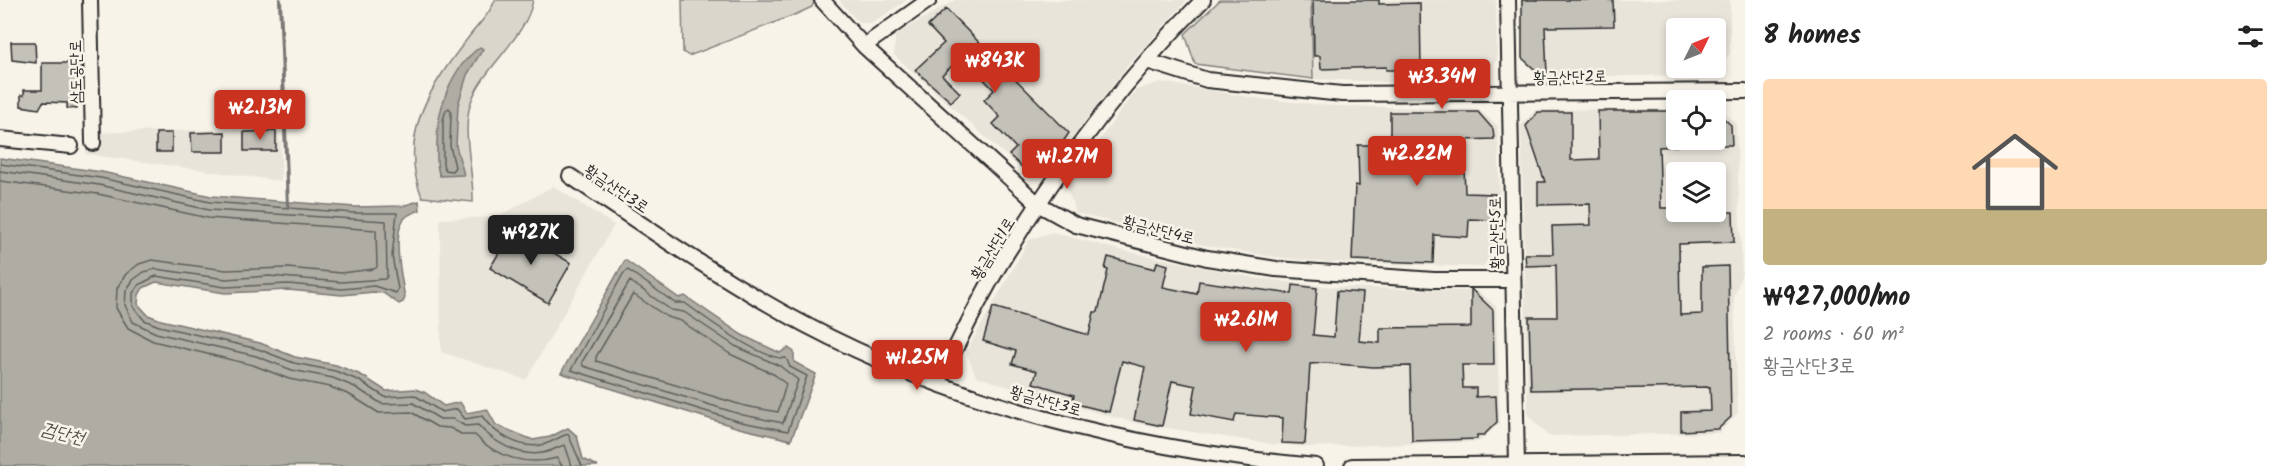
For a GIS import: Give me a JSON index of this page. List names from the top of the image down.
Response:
{
  "streets": {
    "street": [
      "삼도공단로",
      "황금산단2로",
      "황금산단3로",
      "황금산단4로",
      "황금산단5로",
      "황금산단1로"
    ]
  },
  "crossings": [
    ["황금산단2로", "황금산단5로"],
    ["황금산단2로", "황금산단1로"],
    ["황금산단3로", "황금산단1로"],
    ["황금산단4로", "황금산단5로"],
    ["황금산단4로", "황금산단1로"]
  ],
  "water": ["검단천"],
  "north": "top right",
  "page": {
    "heading": "8 homes",
    "price": [
      "₩843K",
      "₩3.34M",
      "₩2.13M",
      "₩2.22M",
      "₩1.27M",
      "₩927K",
      "₩2.61M",
      "₩1.25M"
    ],
    "list": [
      {
        "name": "₩927,000/mo",
        "note": "2 rooms · 60 m² · 황금산단3로"
      }
    ]
  }
}
